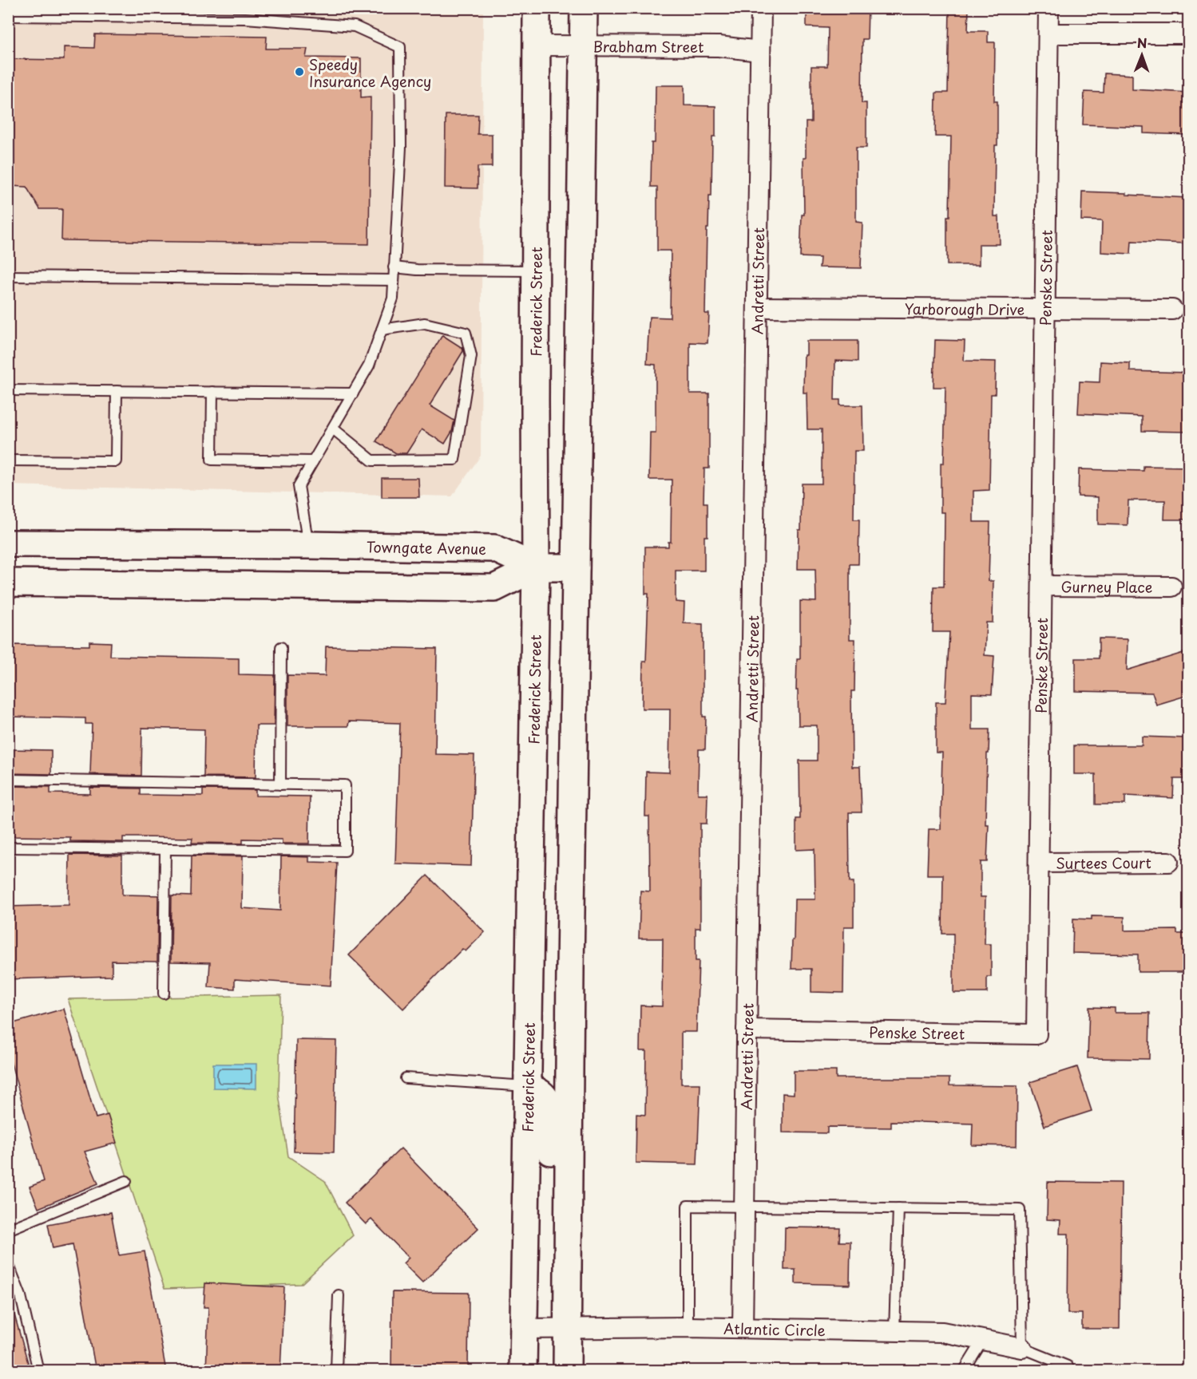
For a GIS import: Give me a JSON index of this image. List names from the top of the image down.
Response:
{
  "streets": {
    "main road": ["Frederick Street", "Towngate Avenue"],
    "street": [
      "Brabham Street",
      "Penske Street",
      "Andretti Street",
      "Yarborough Drive",
      "Gurney Place",
      "Surtees Court",
      "Atlantic Circle"
    ]
  },
  "crossings": [
    ["Brabham Street", "Andretti Street"],
    ["Brabham Street", "Frederick Street"],
    ["Penske Street", "Andretti Street"],
    ["Penske Street", "Yarborough Drive"],
    ["Penske Street", "Gurney Place"],
    ["Penske Street", "Surtees Court"],
    ["Andretti Street", "Yarborough Drive"],
    ["Andretti Street", "Atlantic Circle"],
    ["Frederick Street", "Towngate Avenue"],
    ["Frederick Street", "Atlantic Circle"]
  ],
  "places": ["Speedy Insurance Agency"],
  "north": "top"
}
